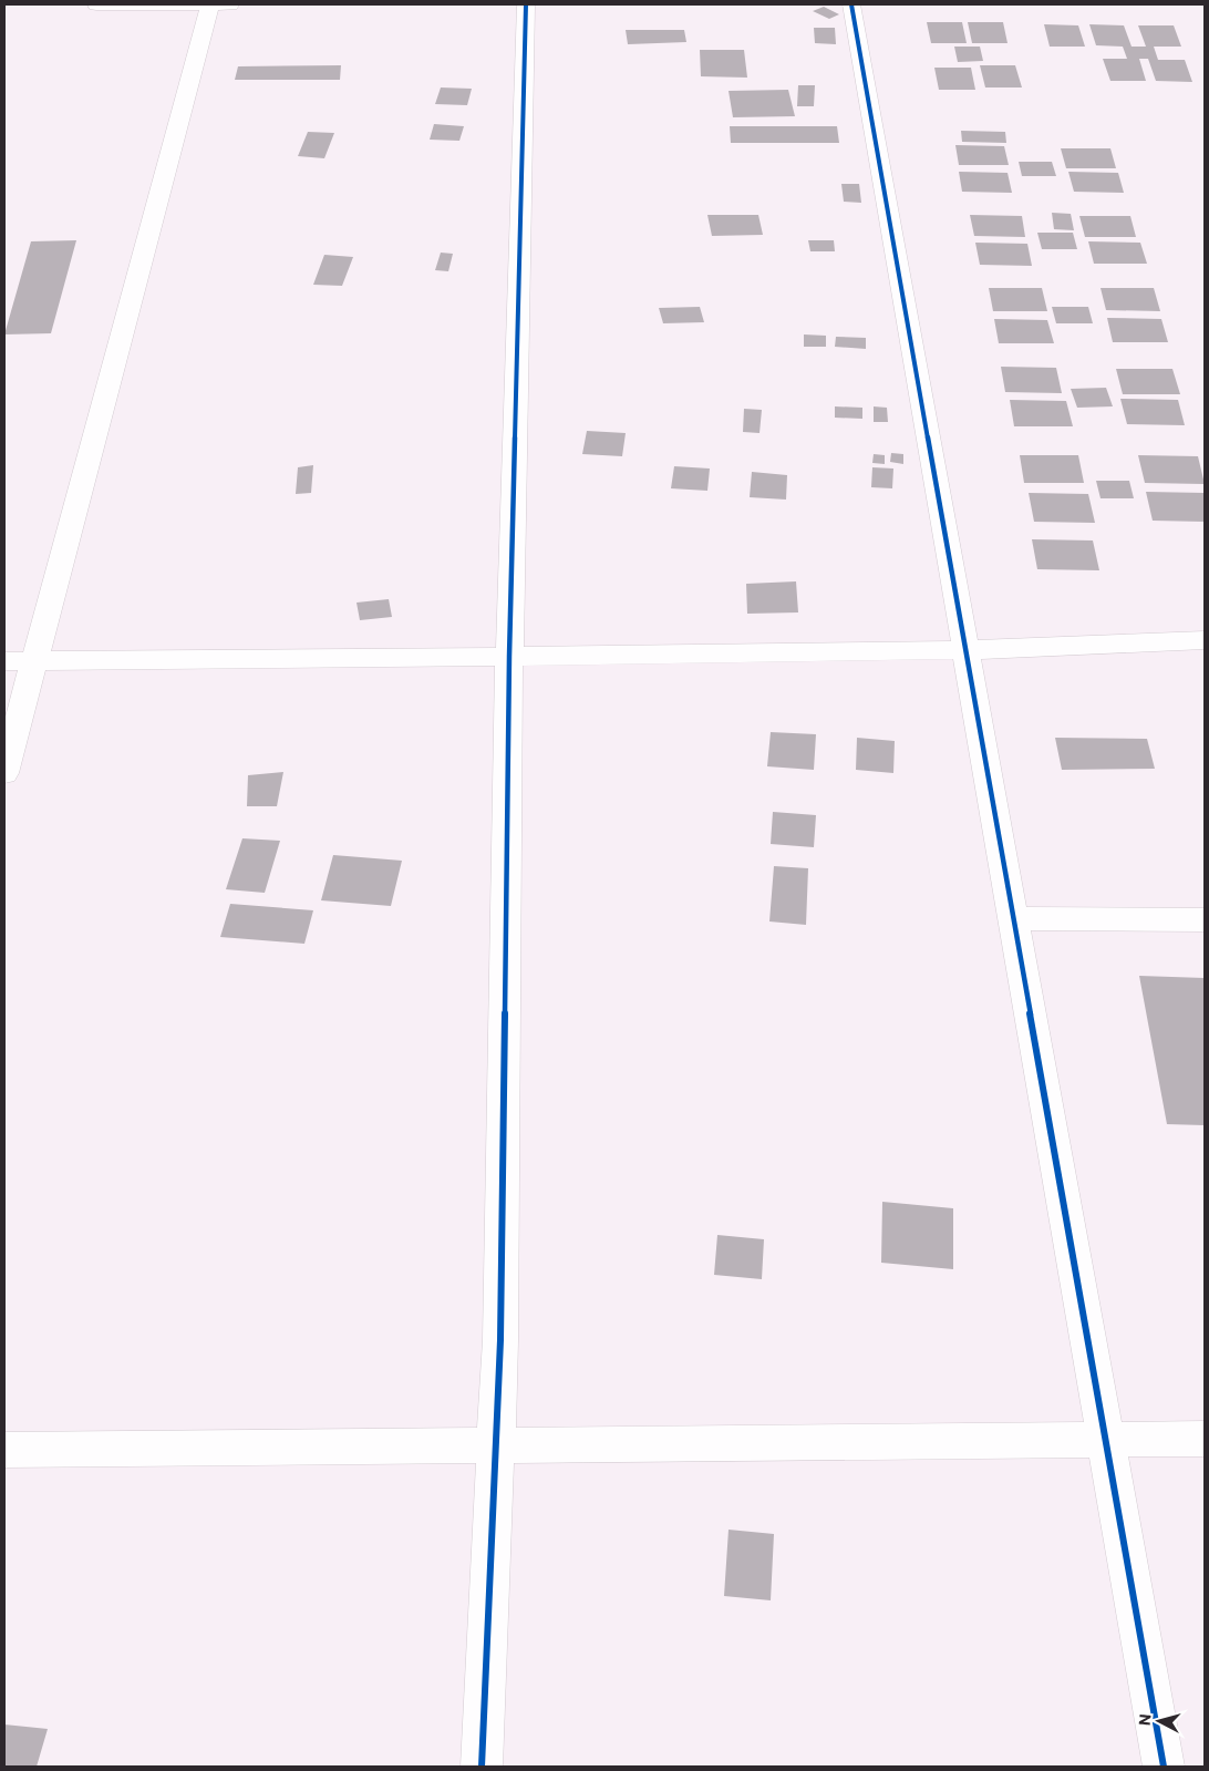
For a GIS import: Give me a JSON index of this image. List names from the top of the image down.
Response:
{
  "north": "left"
}
